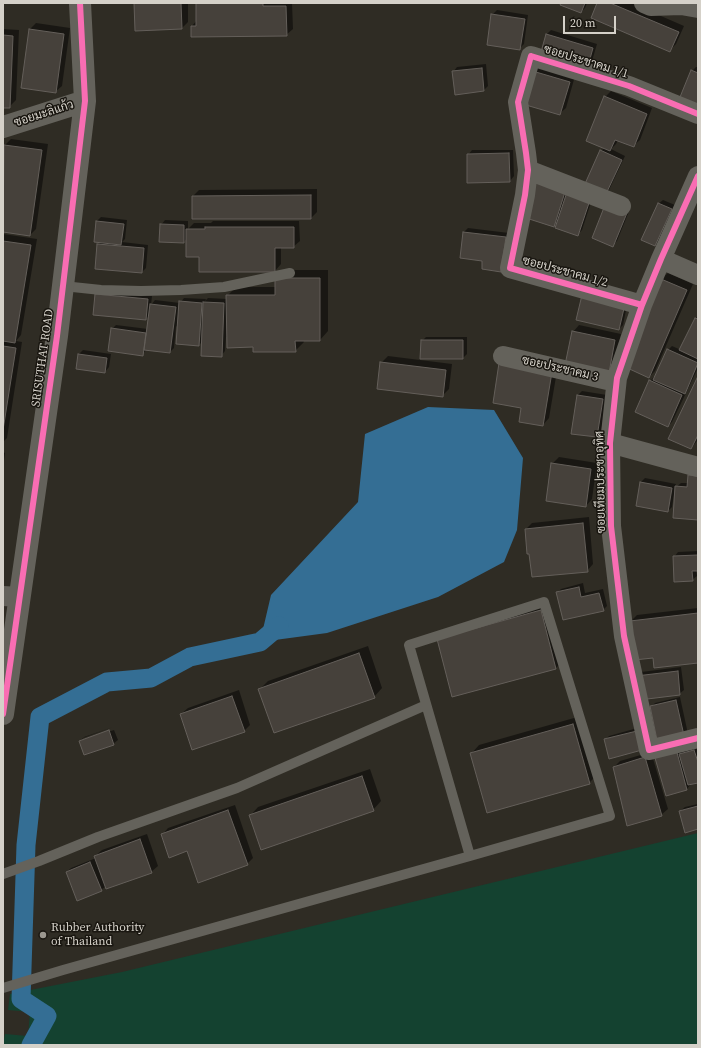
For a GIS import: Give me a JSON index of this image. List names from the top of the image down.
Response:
{
  "streets": {
    "street": [
      "ซอยประชาคม 1/1",
      "ซอยมะลิแก้ว",
      "ซอยประชาคม 1/2",
      "SRISUTHAT ROAD",
      "ซอยประชาคม 3",
      "ซอยเทียมประชาอุทิศ"
    ]
  },
  "crossings": [
    ["ซอยประชาคม 1/1", "ซอยประชาคม 1/2"],
    ["ซอยมะลิแก้ว", "SRISUTHAT ROAD"],
    ["ซอยประชาคม 1/2", "ซอยเทียมประชาอุทิศ"],
    ["ซอยประชาคม 3", "ซอยเทียมประชาอุทิศ"]
  ],
  "places": ["Rubber Authority of Thailand"],
  "scale_bar": "20 m"
}
